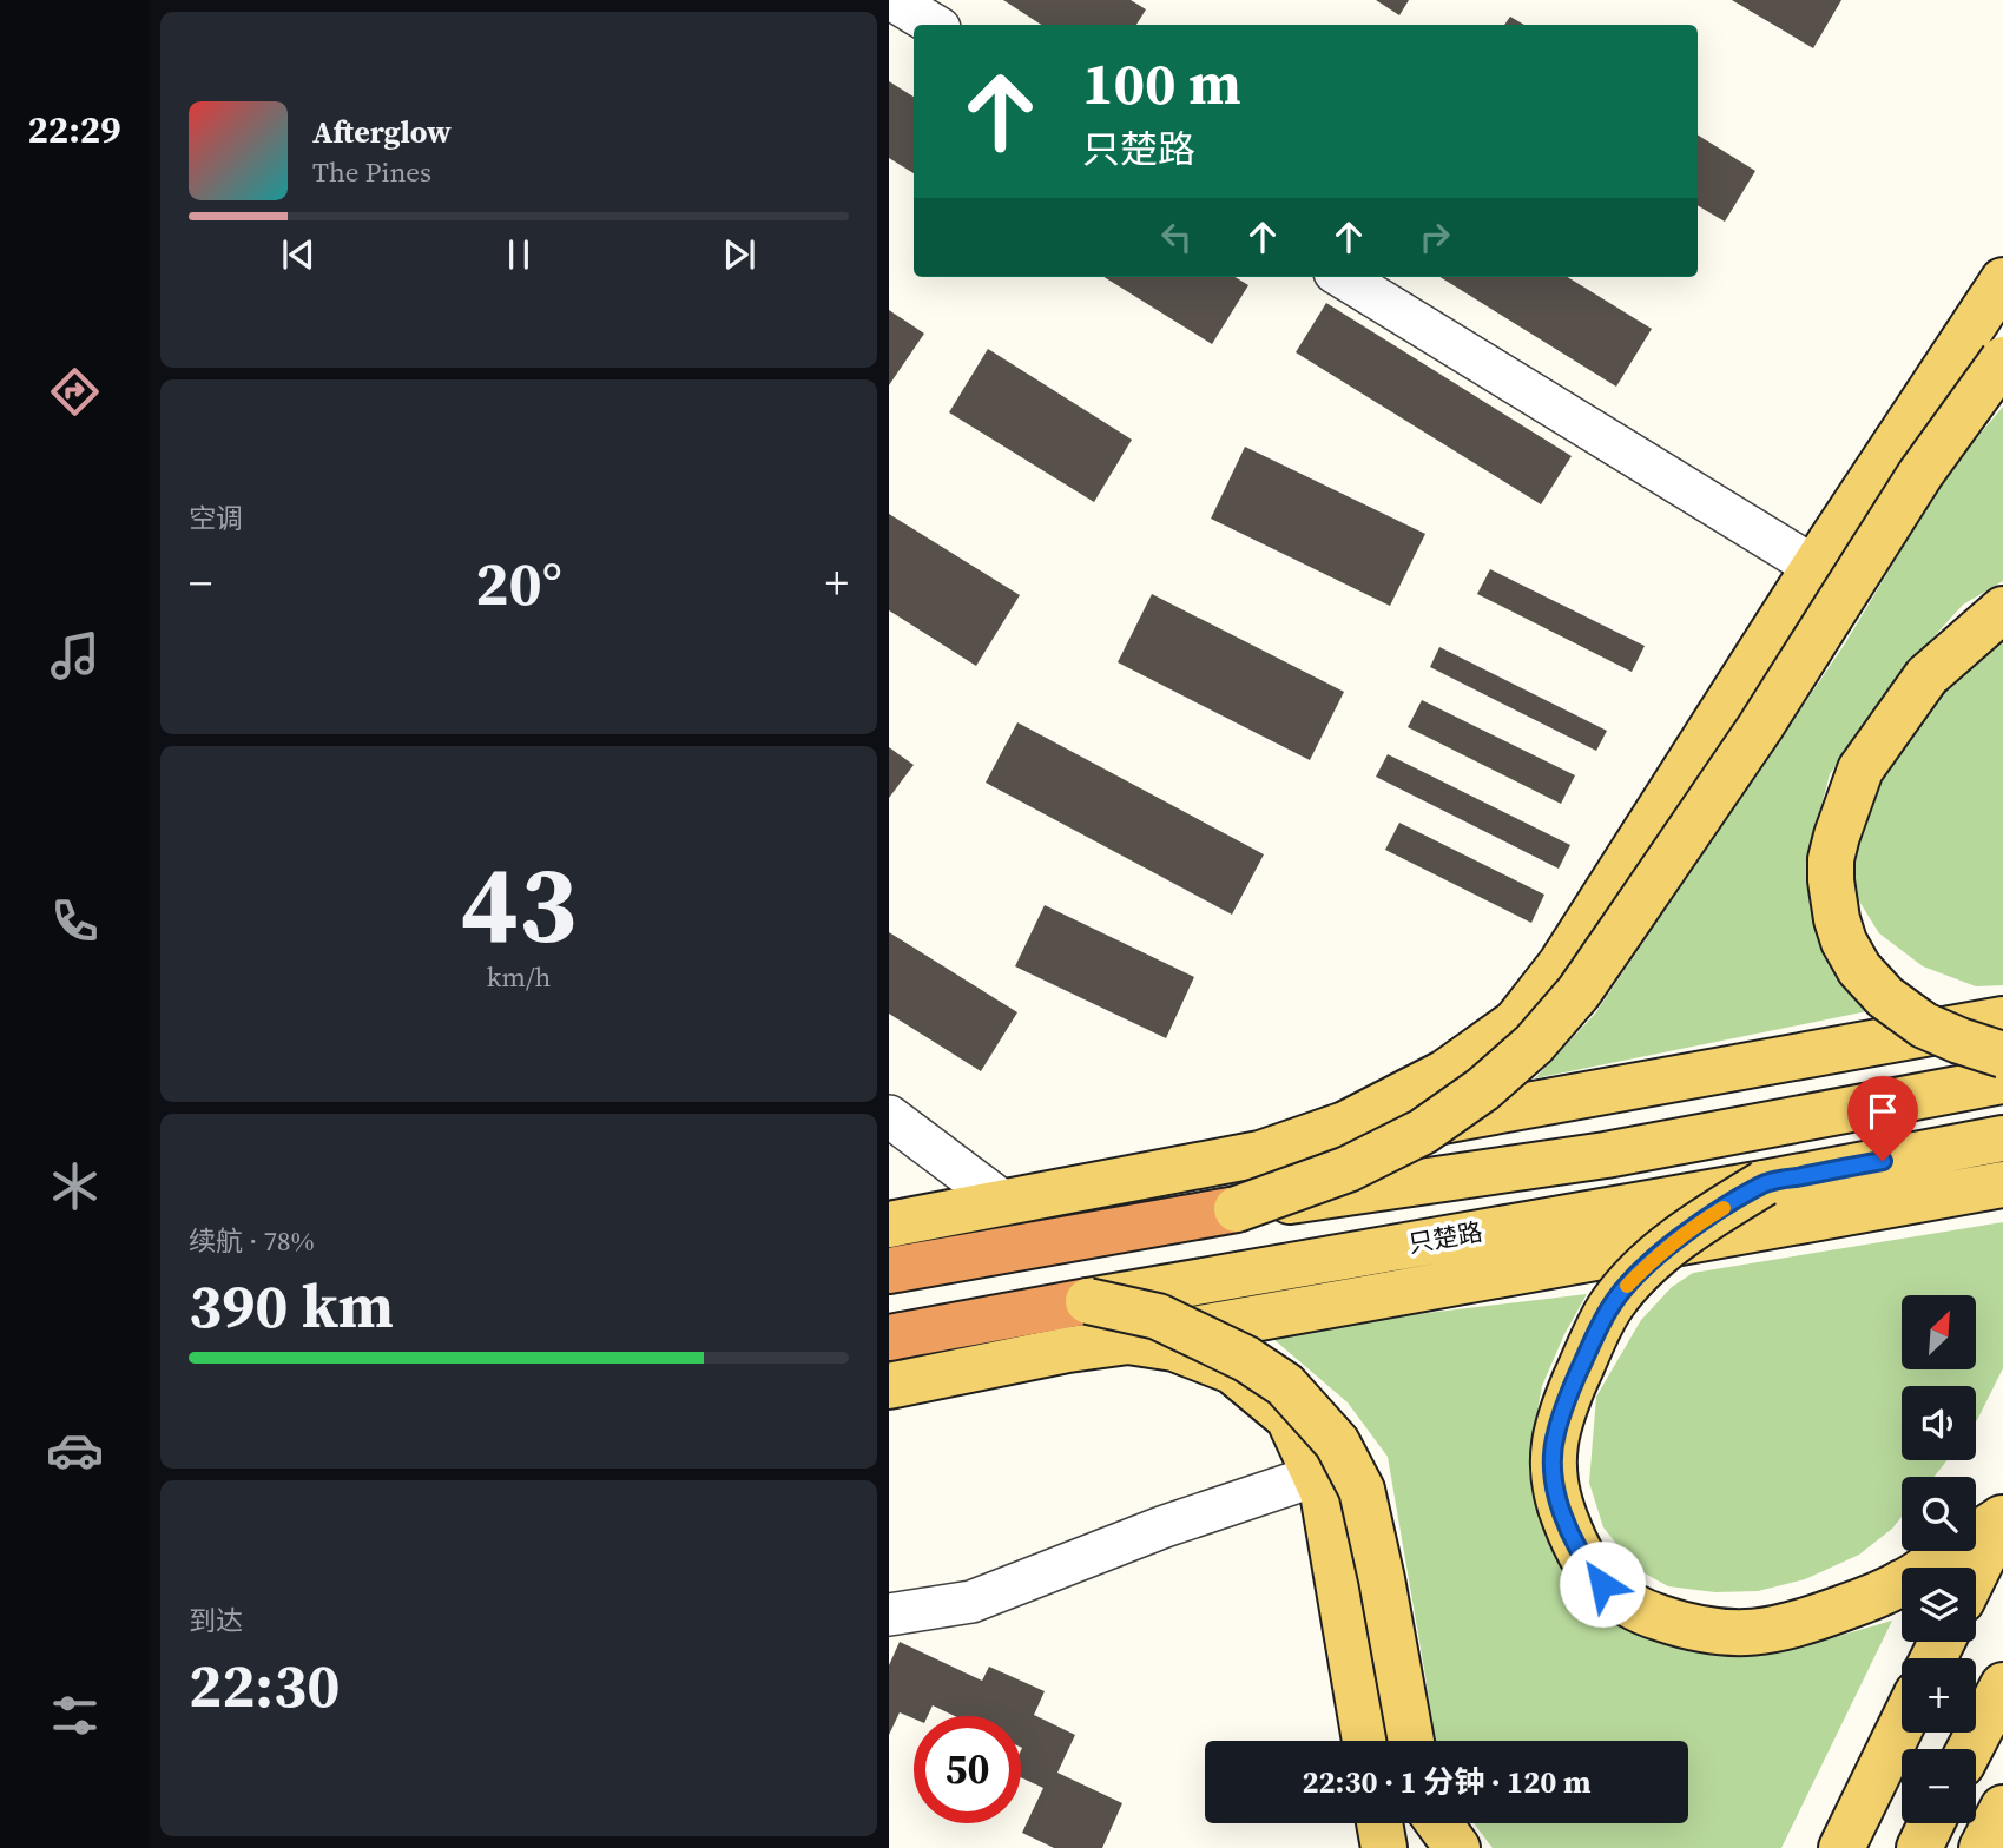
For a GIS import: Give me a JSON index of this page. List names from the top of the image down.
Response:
{
  "streets": {
    "highway": ["只楚路"]
  },
  "north": "top right",
  "page": {
    "tabs": "22:29",
    "turn": ["100 m", "只楚路"],
    "song": ["Afterglow", "The Pines"],
    "tile": [
      "空调",
      ["43", "km/h"],
      ["续航 · 78%", "390 km"],
      ["到达", "22:30"]
    ],
    "heat": ["−", "20°", "+"],
    "map_buttons": ["+", "−"],
    "limit": "50",
    "trip": "22:30 · 1 分钟 · 120 m"
  }
}
